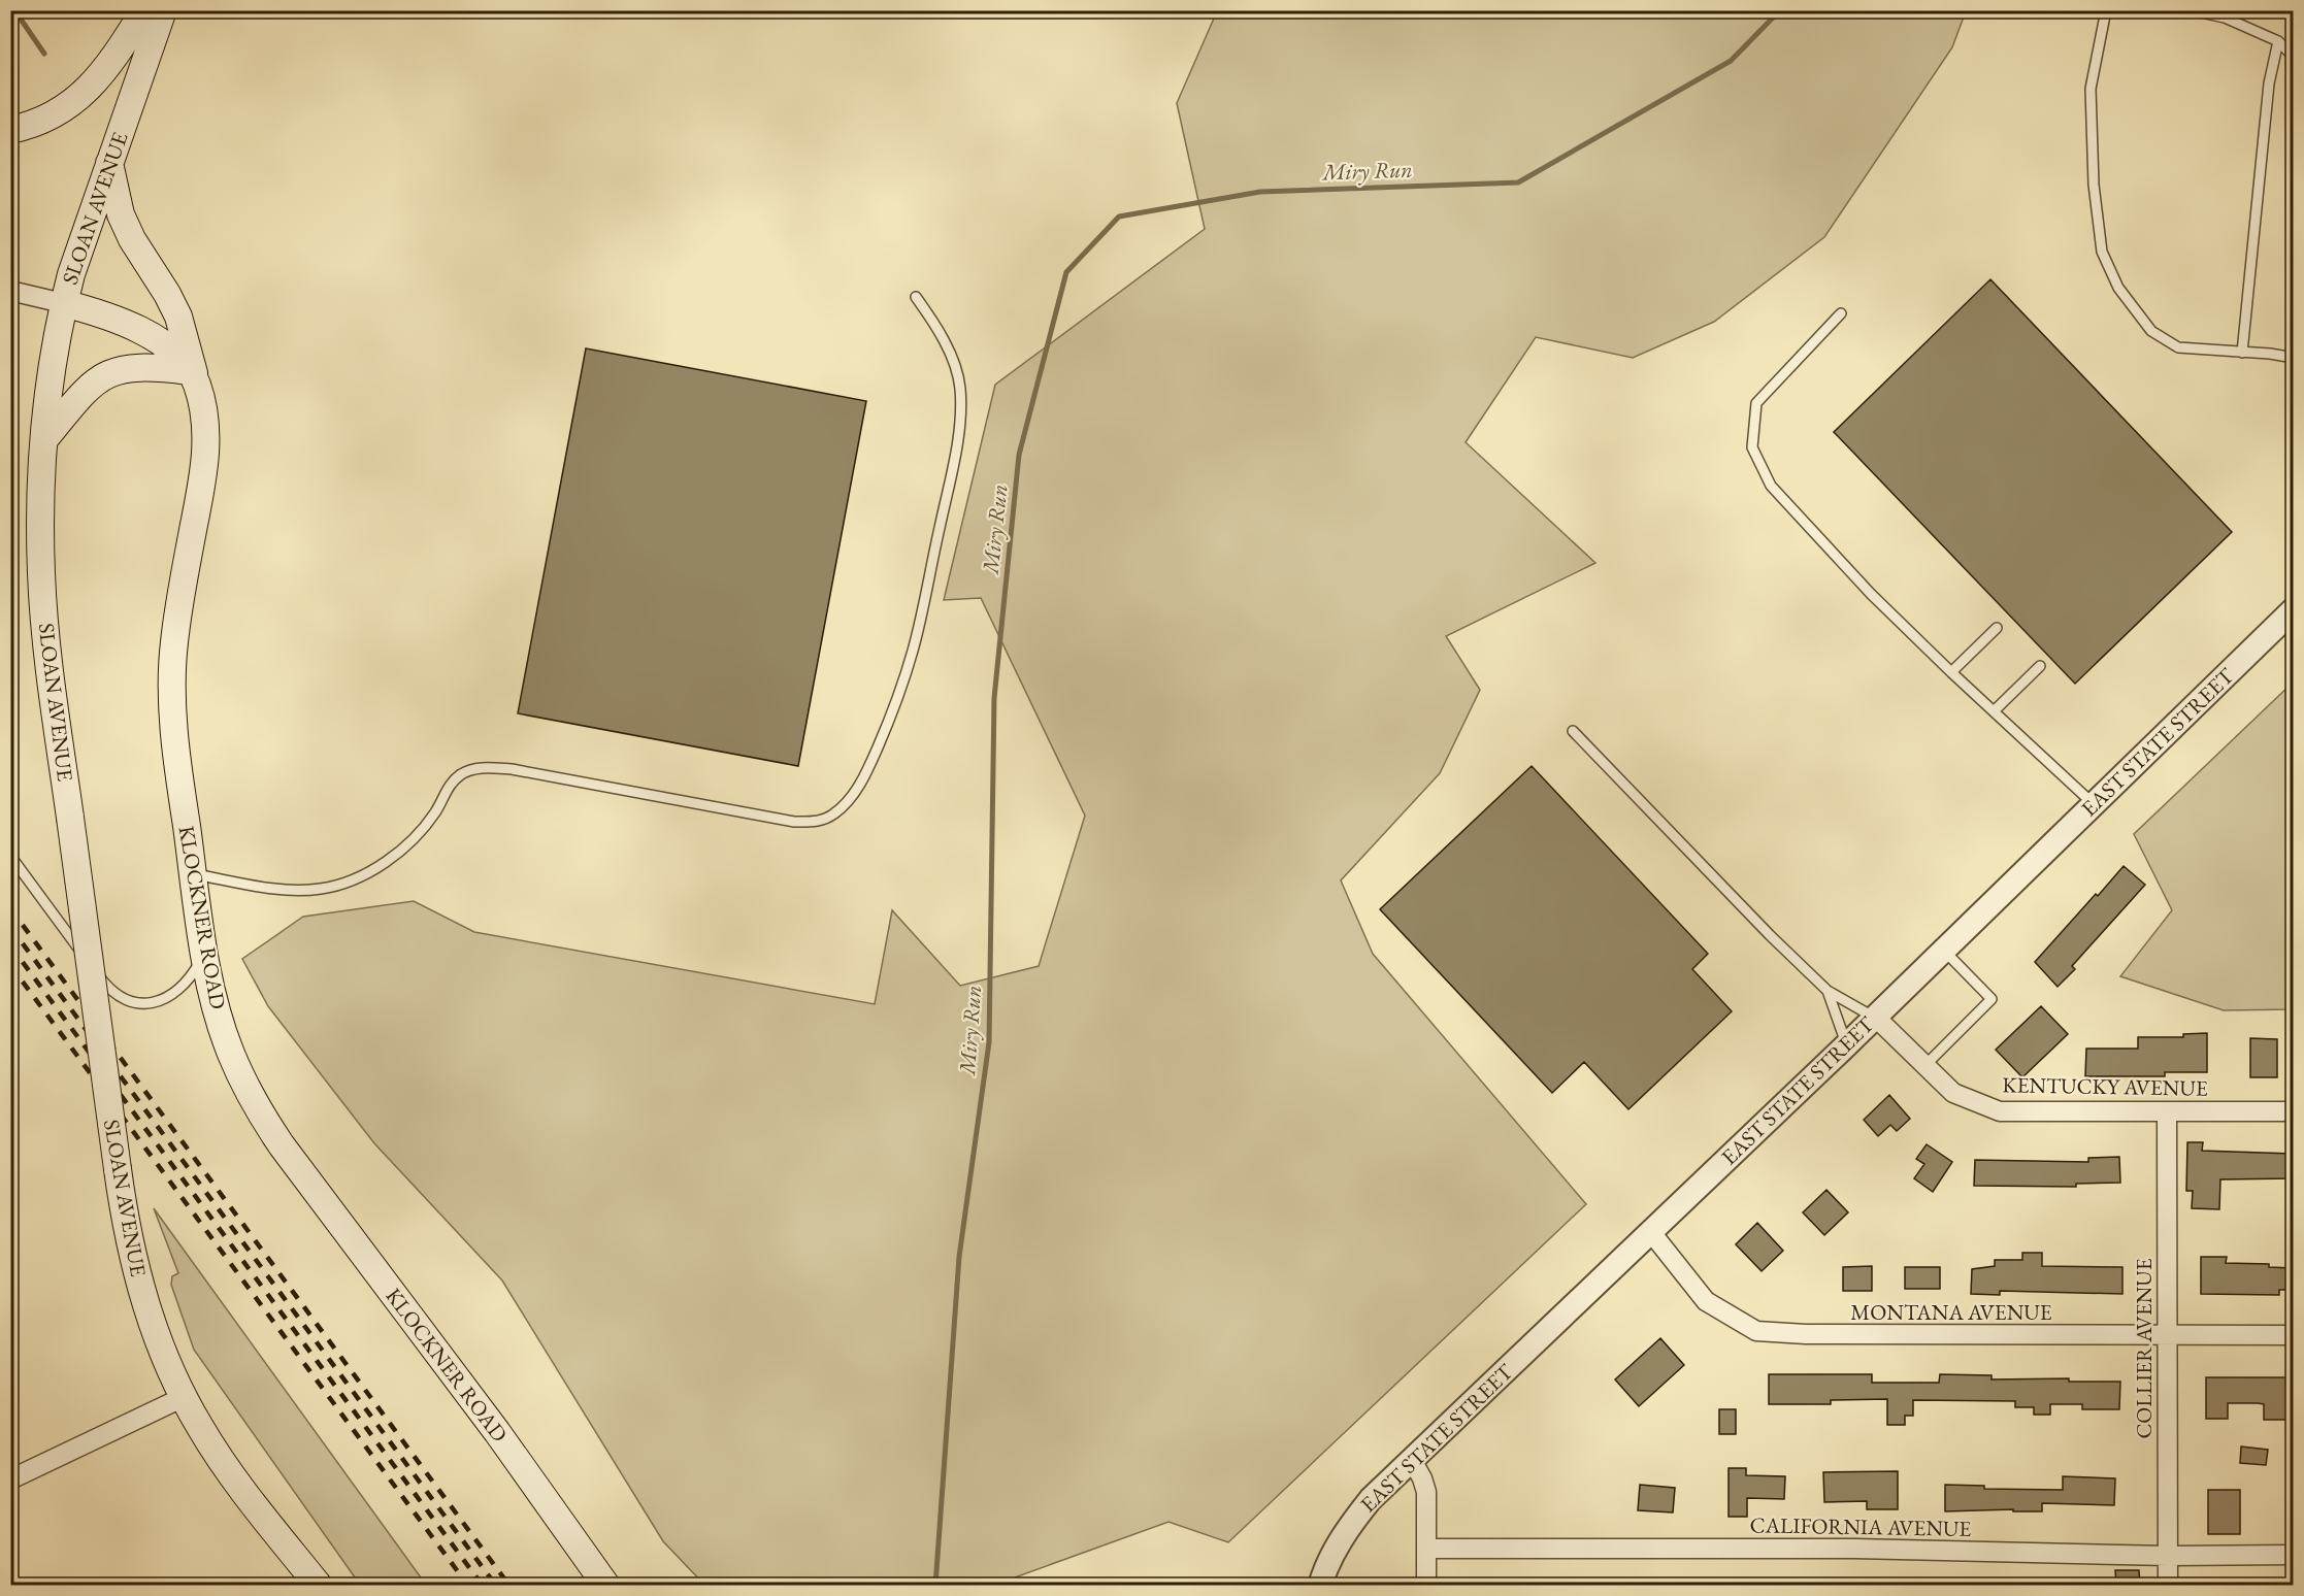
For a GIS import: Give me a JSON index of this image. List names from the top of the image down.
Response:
{
  "streets": {
    "main road": ["SLOAN AVENUE", "KLOCKNER ROAD"],
    "street": [
      "EAST STATE STREET",
      "KENTUCKY AVENUE",
      "MONTANA AVENUE",
      "COLLIER AVENUE",
      "CALIFORNIA AVENUE"
    ]
  },
  "crossings": [
    ["SLOAN AVENUE", "KLOCKNER ROAD"],
    ["EAST STATE STREET", "KENTUCKY AVENUE"],
    ["EAST STATE STREET", "MONTANA AVENUE"],
    ["KENTUCKY AVENUE", "COLLIER AVENUE"],
    ["MONTANA AVENUE", "COLLIER AVENUE"],
    ["COLLIER AVENUE", "CALIFORNIA AVENUE"]
  ],
  "water": ["Miry Run"]
}
